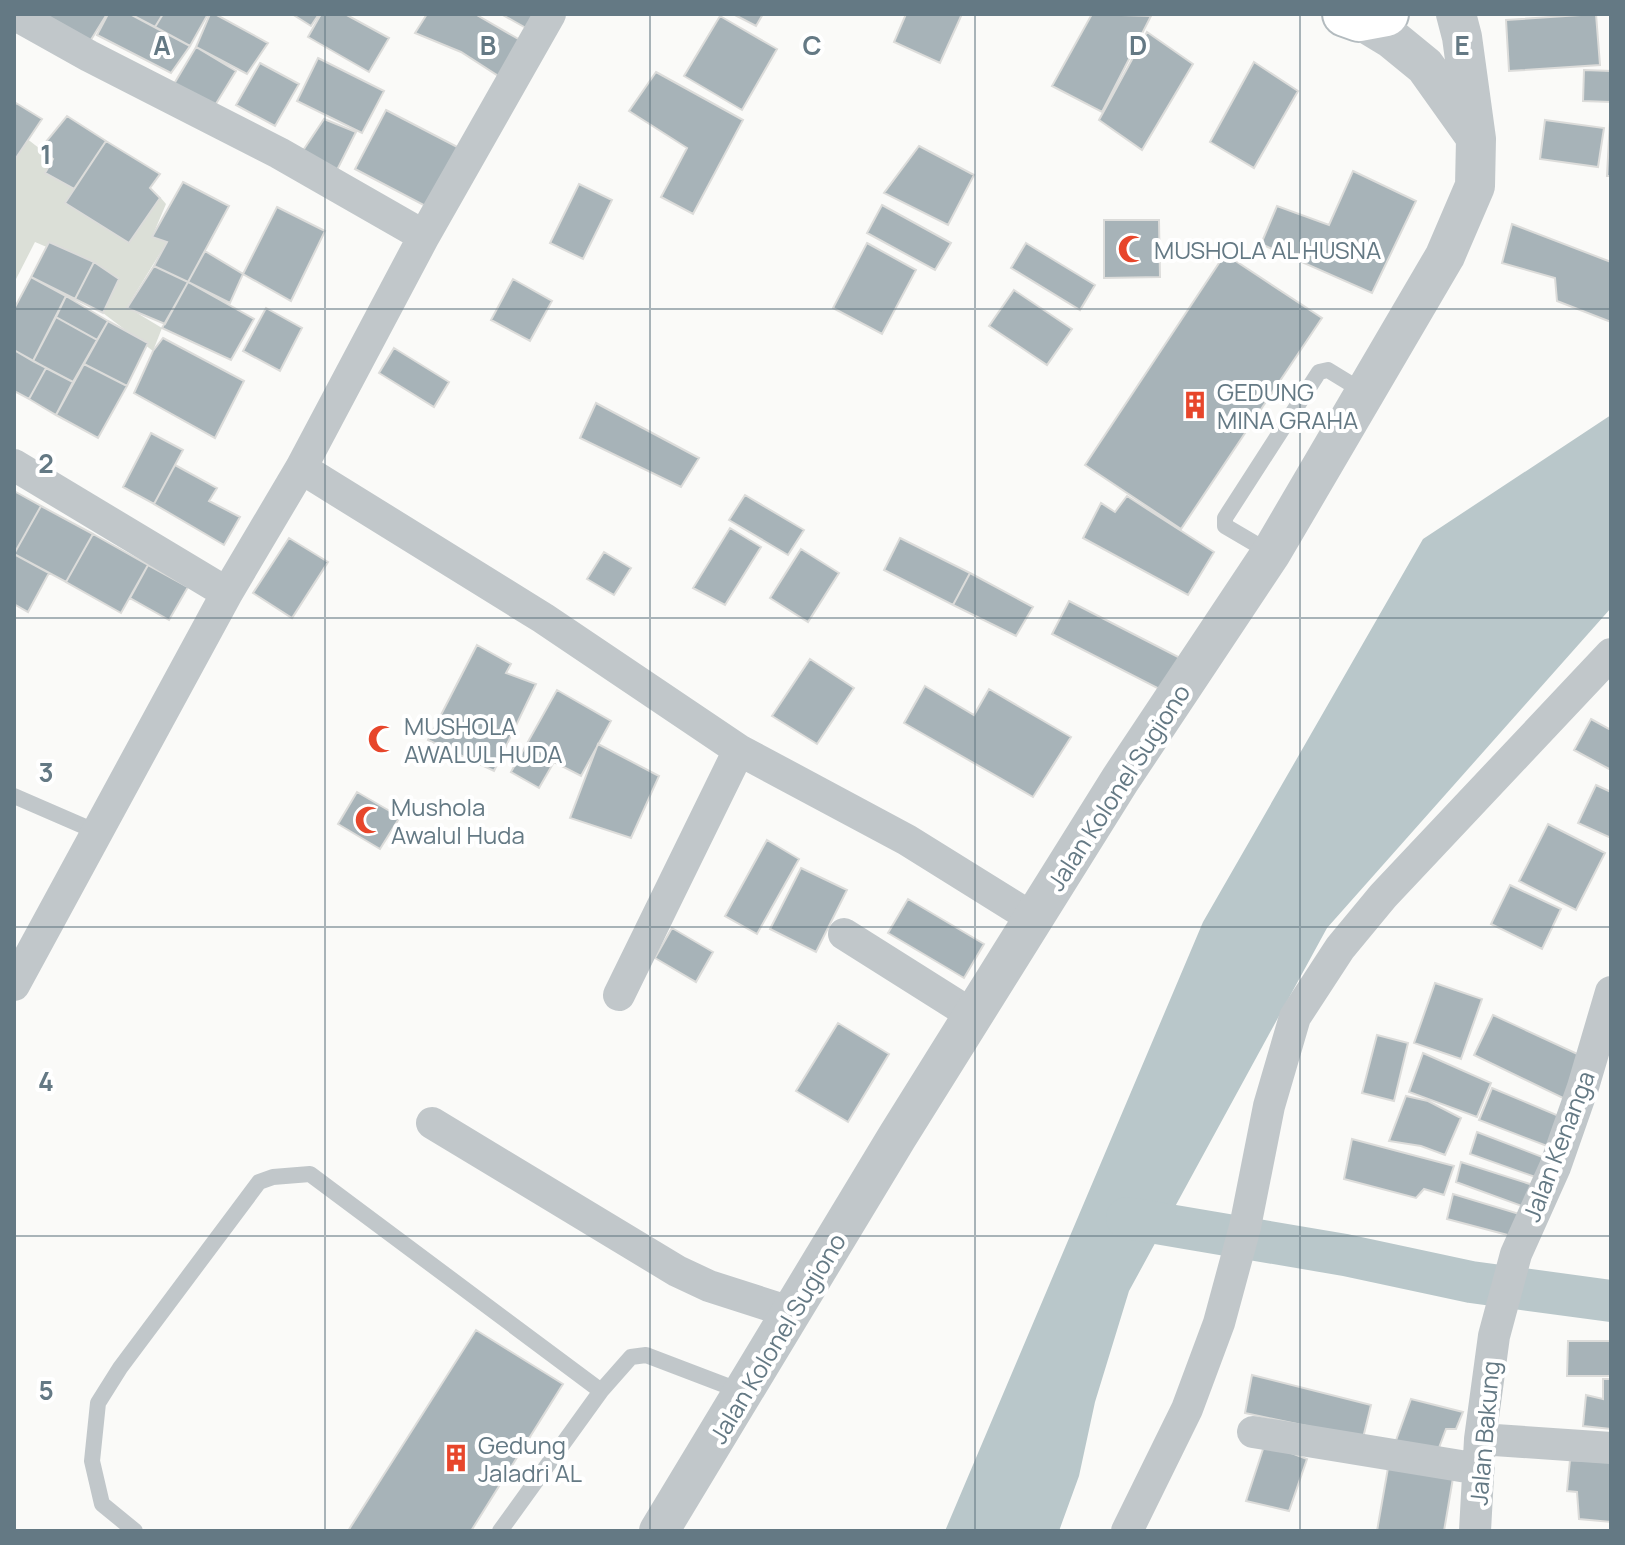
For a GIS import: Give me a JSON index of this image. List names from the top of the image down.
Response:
{
  "streets": {
    "street": ["Jalan Kolonel Sugiono", "Jalan Kenanga", "Jalan Bakung"]
  },
  "crossings": [
    ["Jalan Kenanga", "Jalan Bakung"]
  ],
  "places": {
    "mosque": ["MUSHOLA AL HUSNA", "MUSHOLA AWALUL HUDA", "Mushola Awalul Huda"],
    "building": ["GEDUNG MINA GRAHA", "Gedung Jaladri AL"]
  },
  "grid": {
    "columns": [
      "A",
      "B",
      "C",
      "D",
      "E"
    ],
    "rows": [
      "1",
      "2",
      "3",
      "4",
      "5"
    ]
  }
}
